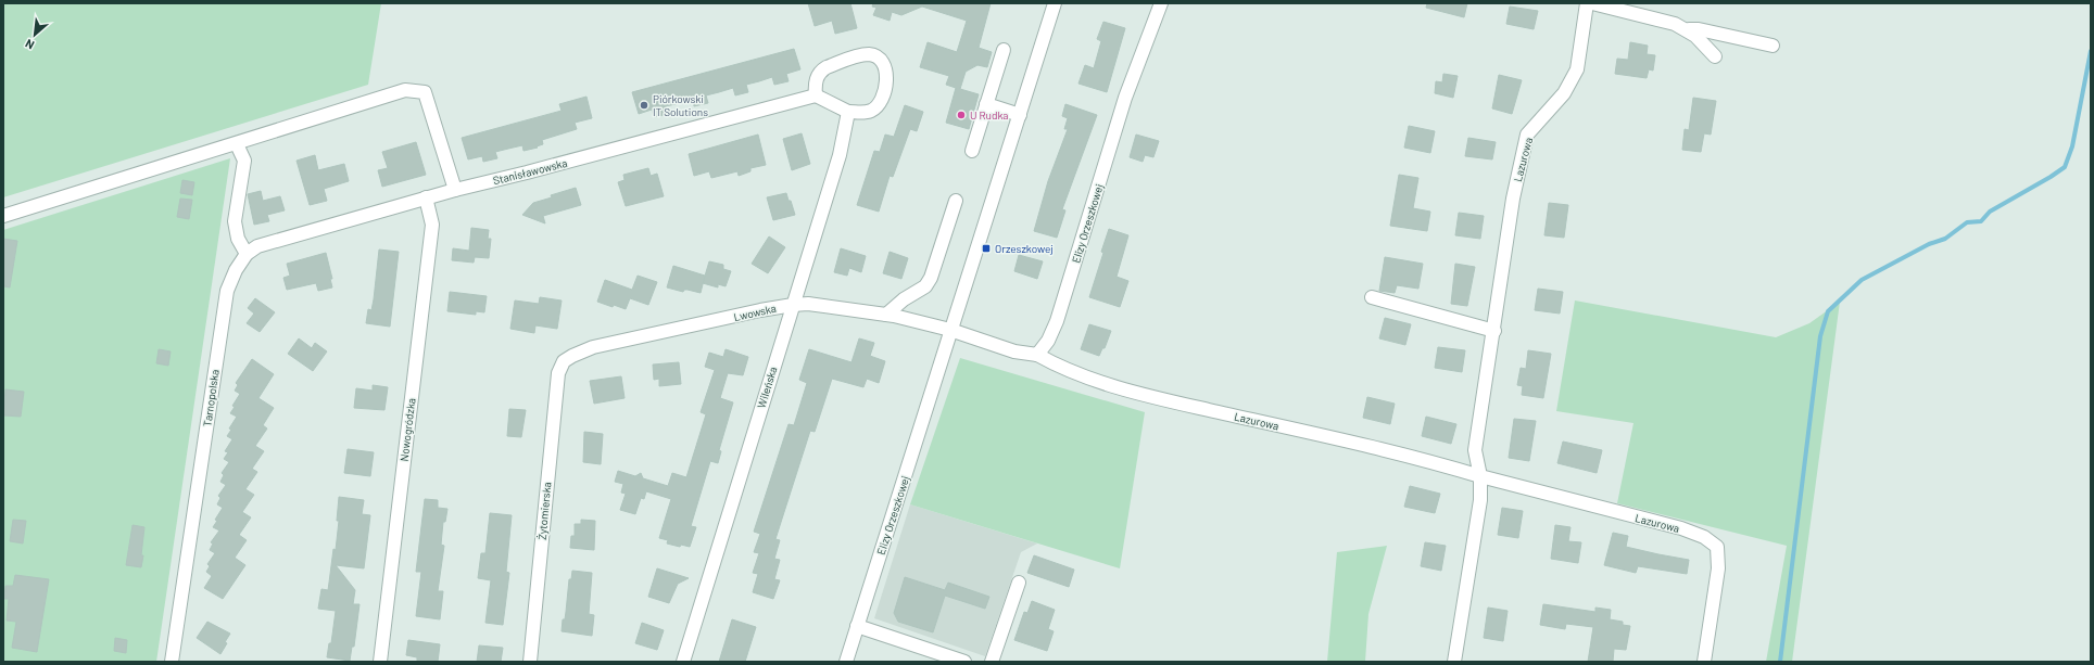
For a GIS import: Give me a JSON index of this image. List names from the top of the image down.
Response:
{
  "streets": {
    "street": [
      "Lazurowa",
      "Stanisławowska",
      "Elizy Orzeszkowej",
      "Lwowska",
      "Wileńska",
      "Tarnopolska",
      "Nowogródzka",
      "Żytomierska"
    ]
  },
  "crossings": [
    ["Lazurowa", "Elizy Orzeszkowej"],
    ["Stanisławowska", "Wileńska"],
    ["Stanisławowska", "Tarnopolska"],
    ["Stanisławowska", "Nowogródzka"],
    ["Elizy Orzeszkowej", "Lwowska"],
    ["Lwowska", "Wileńska"],
    ["Lwowska", "Żytomierska"]
  ],
  "places": {
    "other": ["Piórkowski IT Solutions", "U Rudka"],
    "transit": ["Orzeszkowej"]
  },
  "north": "bottom left"
}
